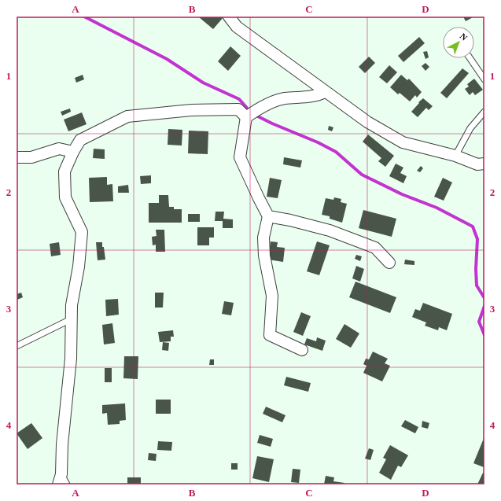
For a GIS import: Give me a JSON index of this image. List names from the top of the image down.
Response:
{
  "north": "top right",
  "grid": {
    "columns": [
      "A",
      "B",
      "C",
      "D"
    ],
    "rows": [
      "1",
      "2",
      "3",
      "4"
    ]
  }
}
